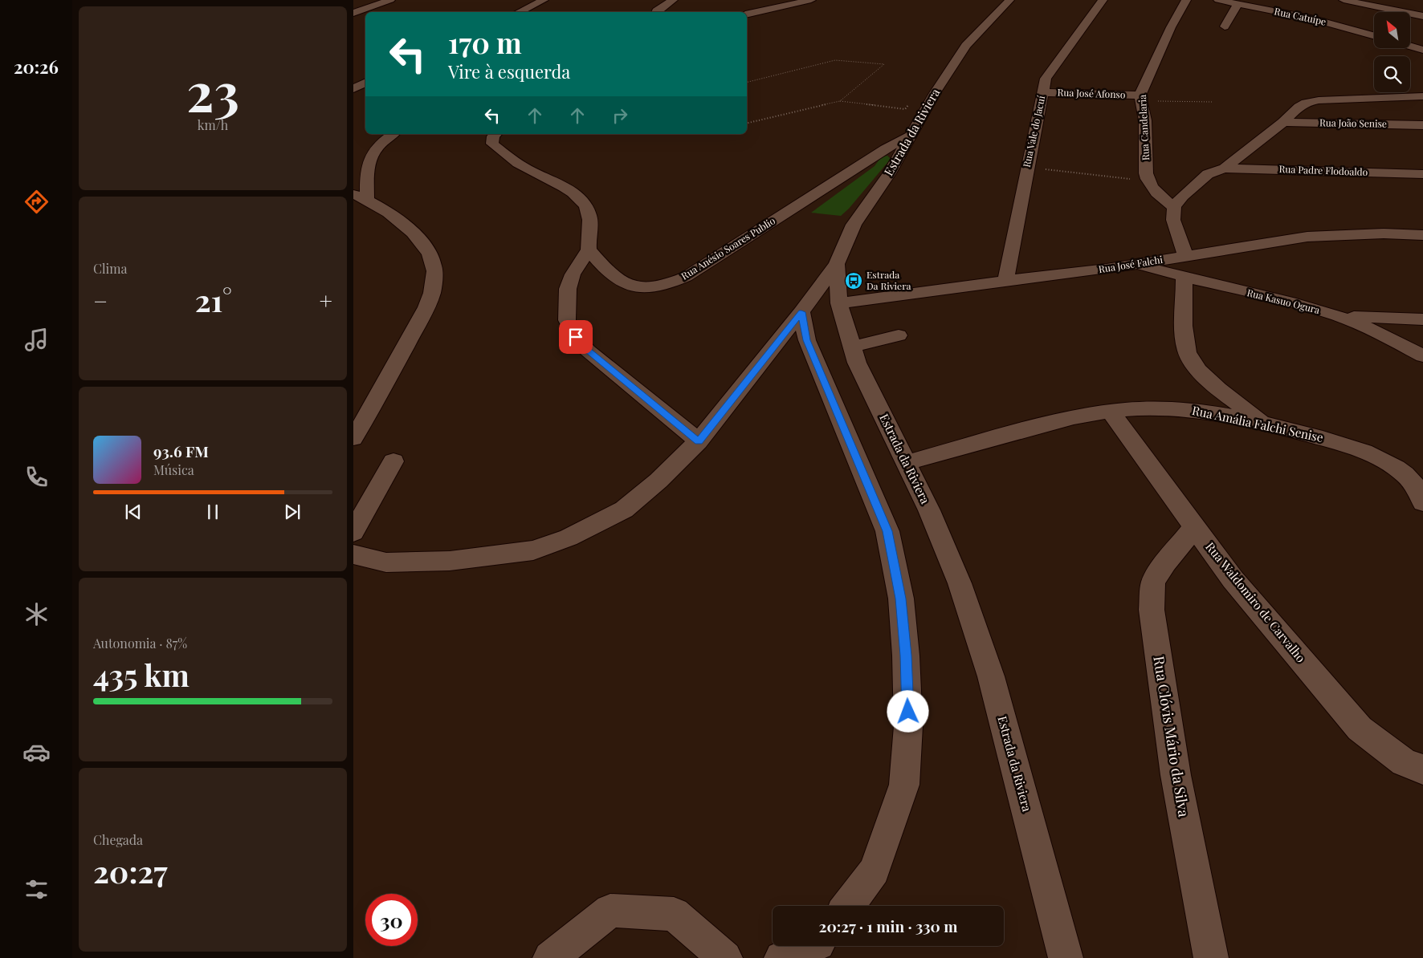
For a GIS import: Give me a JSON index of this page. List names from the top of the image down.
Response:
{
  "streets": {
    "street": [
      "Rua Catuípe",
      "Rua José Afonso",
      "Rua João Senise",
      "Rua Candelaria",
      "Rua Vale do Jacuí",
      "Estrada da Riviera",
      "Rua Padre Flodoaldo",
      "Rua Anésio Soares Publio",
      "Rua José Falchi",
      "Rua Kasuo Ogura",
      "Rua Amália Falchi Senise",
      "Rua Waldomiro de Carvalho",
      "Rua Clóvis Mário da Silva"
    ]
  },
  "crossings": [
    ["Rua José Afonso", "Rua Candelaria"],
    ["Rua José Afonso", "Rua Vale do Jacuí"],
    ["Rua Vale do Jacuí", "Rua José Falchi"],
    ["Estrada da Riviera", "Rua Anésio Soares Publio"],
    ["Estrada da Riviera", "Rua José Falchi"],
    ["Estrada da Riviera", "Rua Amália Falchi Senise"],
    ["Rua José Falchi", "Rua Kasuo Ogura"],
    ["Rua Amália Falchi Senise", "Rua Waldomiro de Carvalho"],
    ["Rua Waldomiro de Carvalho", "Rua Clóvis Mário da Silva"]
  ],
  "places": {
    "bus stop": ["Estrada Da Riviera"]
  },
  "north": "top left",
  "page": {
    "tabs": "20:26",
    "tile": [
      ["23", "km/h"],
      "Clima",
      ["Autonomia · 87%", "435 km"],
      ["Chegada", "20:27"]
    ],
    "turn": ["170 m", "Vire à esquerda"],
    "heat": ["−", "21°", "+"],
    "song": ["93.6 FM", "Música"],
    "limit": "30",
    "trip": "20:27 · 1 min · 330 m"
  }
}
